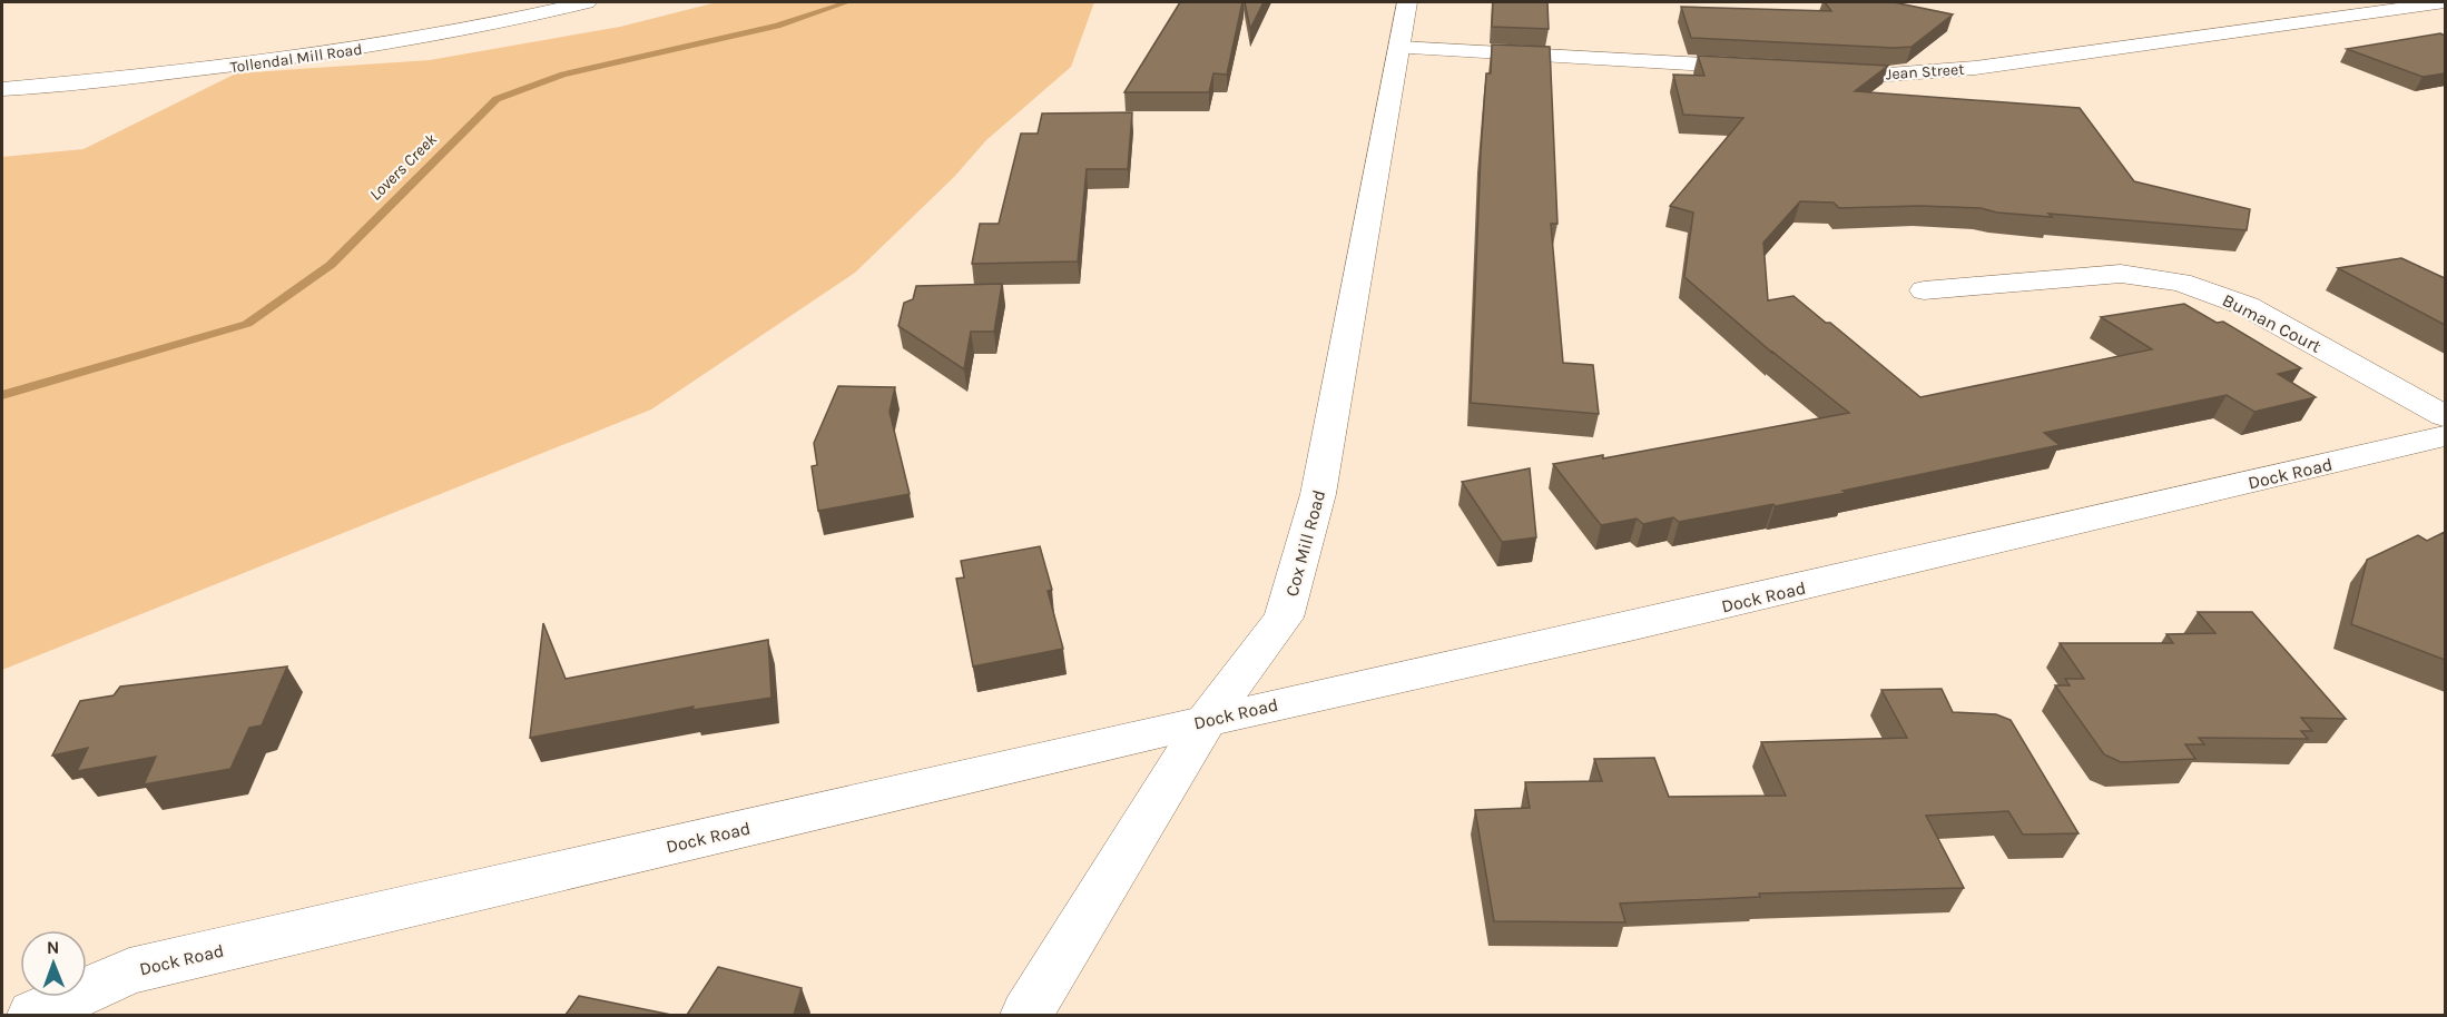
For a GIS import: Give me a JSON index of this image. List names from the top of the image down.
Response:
{
  "streets": {
    "street": [
      "Tollendal Mill Road",
      "Jean Street",
      "Buman Court",
      "Dock Road",
      "Cox Mill Road"
    ]
  },
  "crossings": [
    ["Dock Road", "Cox Mill Road"]
  ],
  "water": ["Lovers Creek"],
  "north": "top"
}
